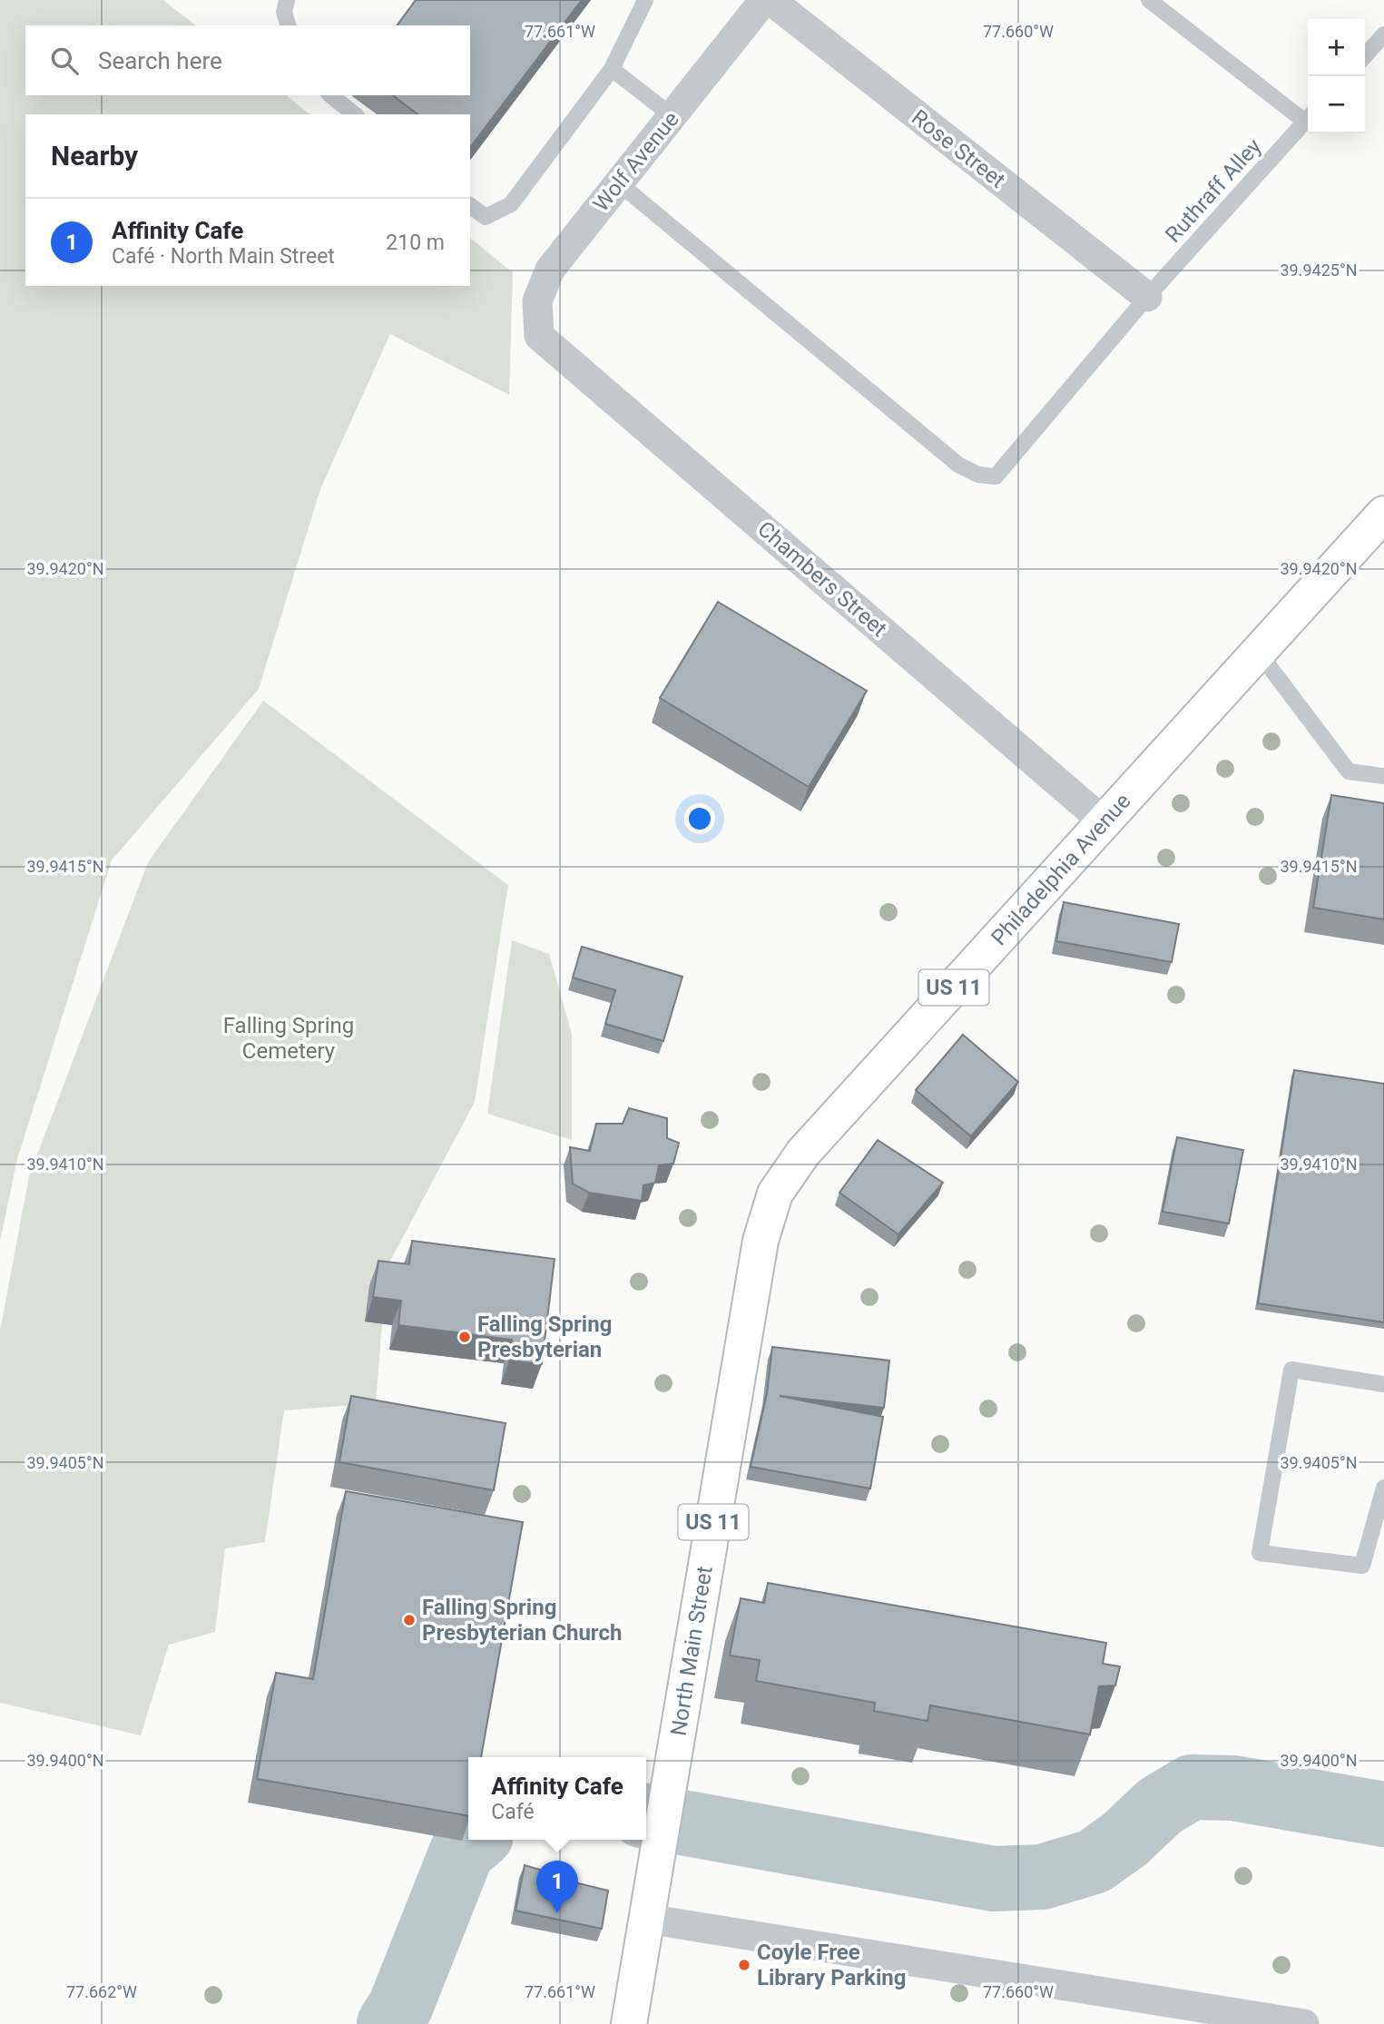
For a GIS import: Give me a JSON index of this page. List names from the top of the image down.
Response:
{
  "streets": {
    "main road": ["Philadelphia Avenue", "US 11", "North Main Street"],
    "street": ["Rose Street", "Wolf Avenue", "Chambers Street"],
    "lane": ["Ruthraff Alley"]
  },
  "crossings": [
    ["Rose Street", "Ruthraff Alley"],
    ["Wolf Avenue", "Ruthraff Alley"],
    ["Wolf Avenue", "Chambers Street"],
    ["Chambers Street", "Philadelphia Avenue"],
    ["Philadelphia Avenue", "North Main Street"]
  ],
  "parks": ["Falling Spring Cemetery"],
  "places": ["Falling Spring Presbyterian", "Falling Spring Presbyterian Church", "Coyle Free Library Parking"],
  "page": {
    "map_buttons": ["+", "−"],
    "search": "Search here",
    "heading": "Nearby",
    "list": [
      {
        "mark": "1",
        "name": "Affinity Cafe",
        "note": "Café · North Main Street",
        "value": "210 m"
      }
    ],
    "popup": ["Affinity Cafe", "Café"],
    "pins": "1"
  },
  "coordinates": [
    "77.661°W",
    "77.660°W",
    "39.9425°N",
    "39.9420°N",
    "39.9415°N",
    "39.9410°N",
    "39.9405°N",
    "39.9400°N",
    "77.662°W"
  ]
}
